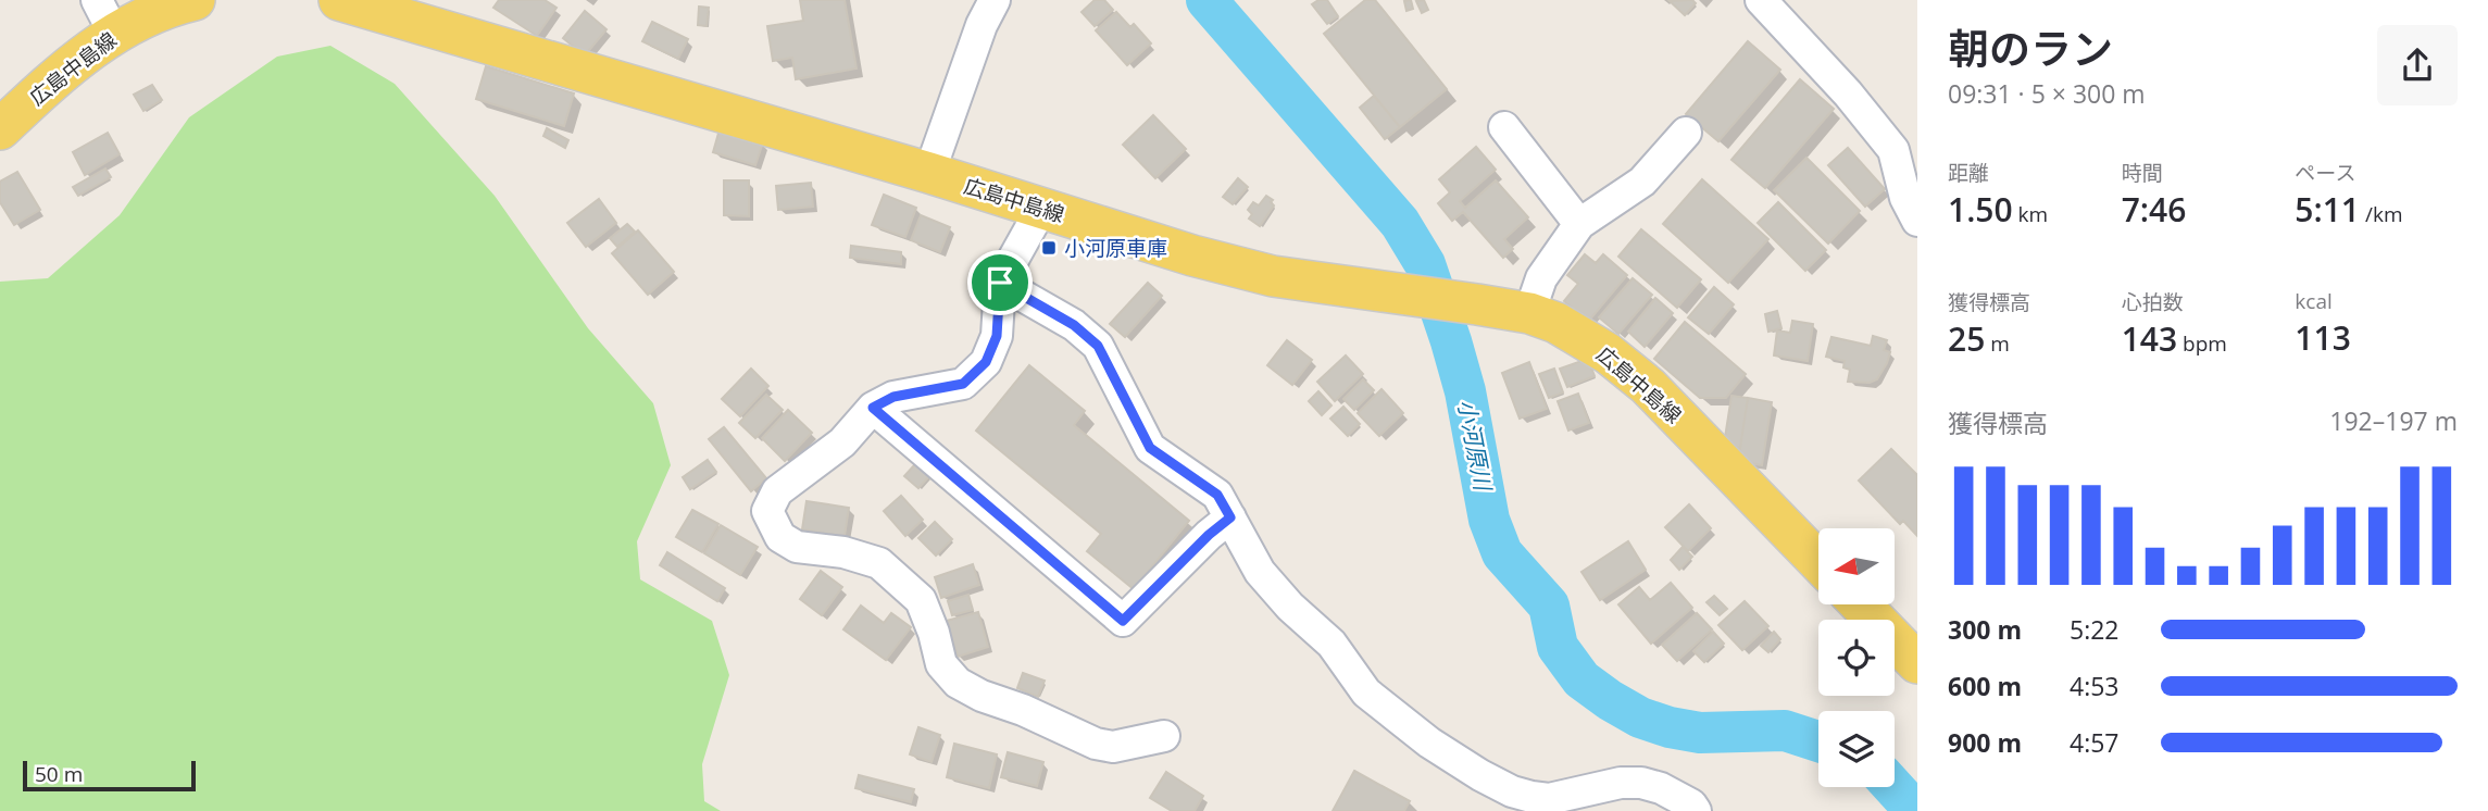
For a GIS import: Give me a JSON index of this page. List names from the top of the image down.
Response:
{
  "streets": {
    "main road": ["広島中島線"]
  },
  "water": ["小河原川"],
  "places": {
    "transit": ["小河原車庫"]
  },
  "scale_bar": "50 m",
  "north": "left",
  "page": {
    "heading": ["朝のラン", "09:31 · 5 × 300 m"],
    "stats": [
      ["距離", "1.50 km"],
      ["時間", "7:46"],
      ["ペース", "5:11 /km"],
      ["獲得標高", "25 m"],
      ["心拍数", "143 bpm"],
      ["kcal", "113"]
    ],
    "chart": ["獲得標高", "192–197 m"],
    "list": [
      {
        "name": "300 m",
        "note": "5:22"
      },
      {
        "name": "600 m",
        "note": "4:53"
      },
      {
        "name": "900 m",
        "note": "4:57"
      }
    ],
    "scale": "50 m"
  }
}
